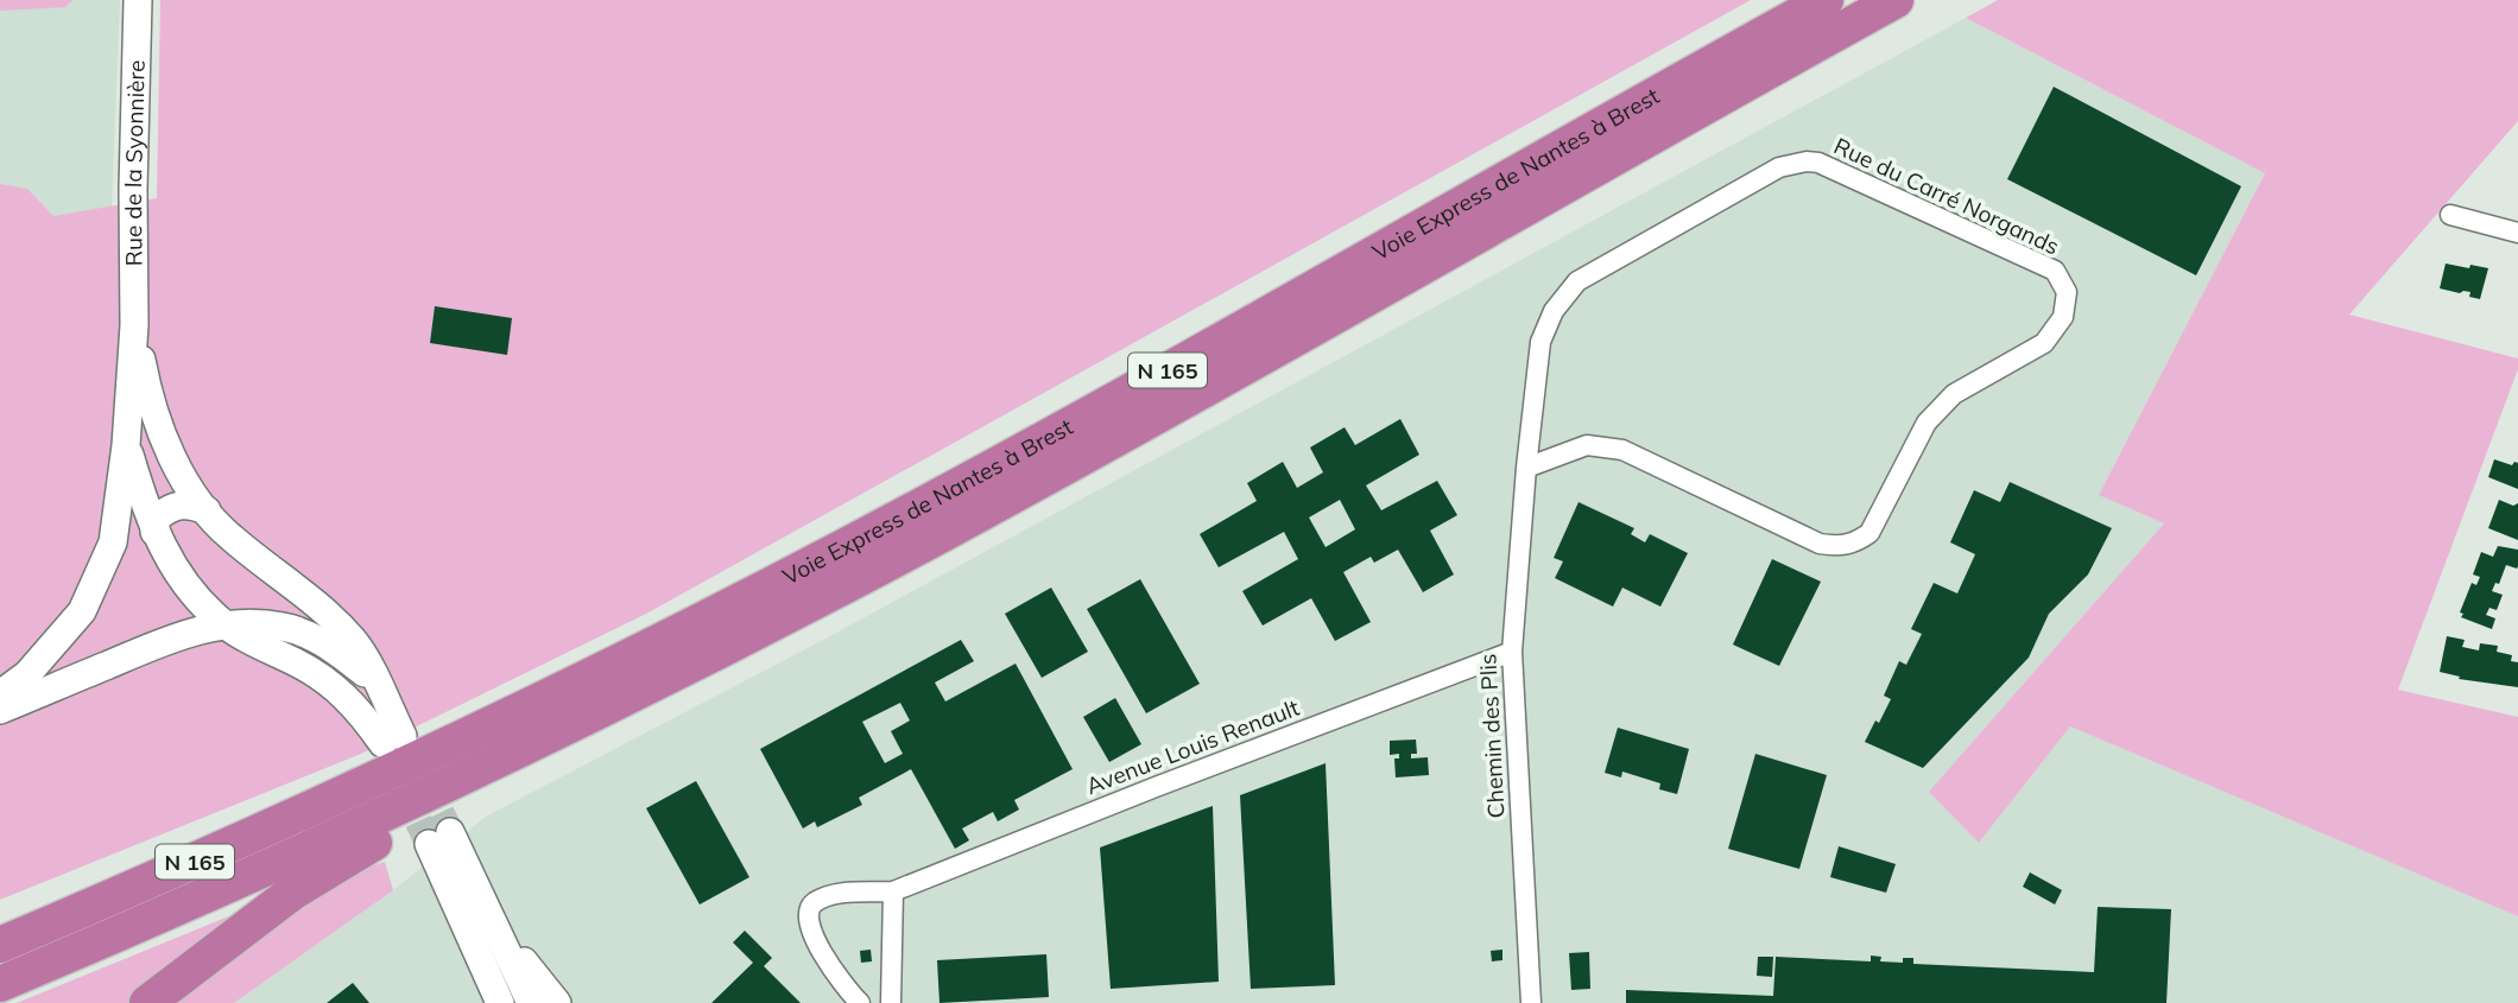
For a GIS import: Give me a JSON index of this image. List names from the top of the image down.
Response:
{
  "streets": {
    "highway": ["Voie Express de Nantes à Brest", "N 165"],
    "street": [
      "Rue de la Syonnière",
      "Rue du Carré Norgands",
      "Chemin des Plis",
      "Avenue Louis Renault"
    ]
  },
  "crossings": [
    ["Rue du Carré Norgands", "Chemin des Plis"],
    ["Chemin des Plis", "Avenue Louis Renault"]
  ]
}
